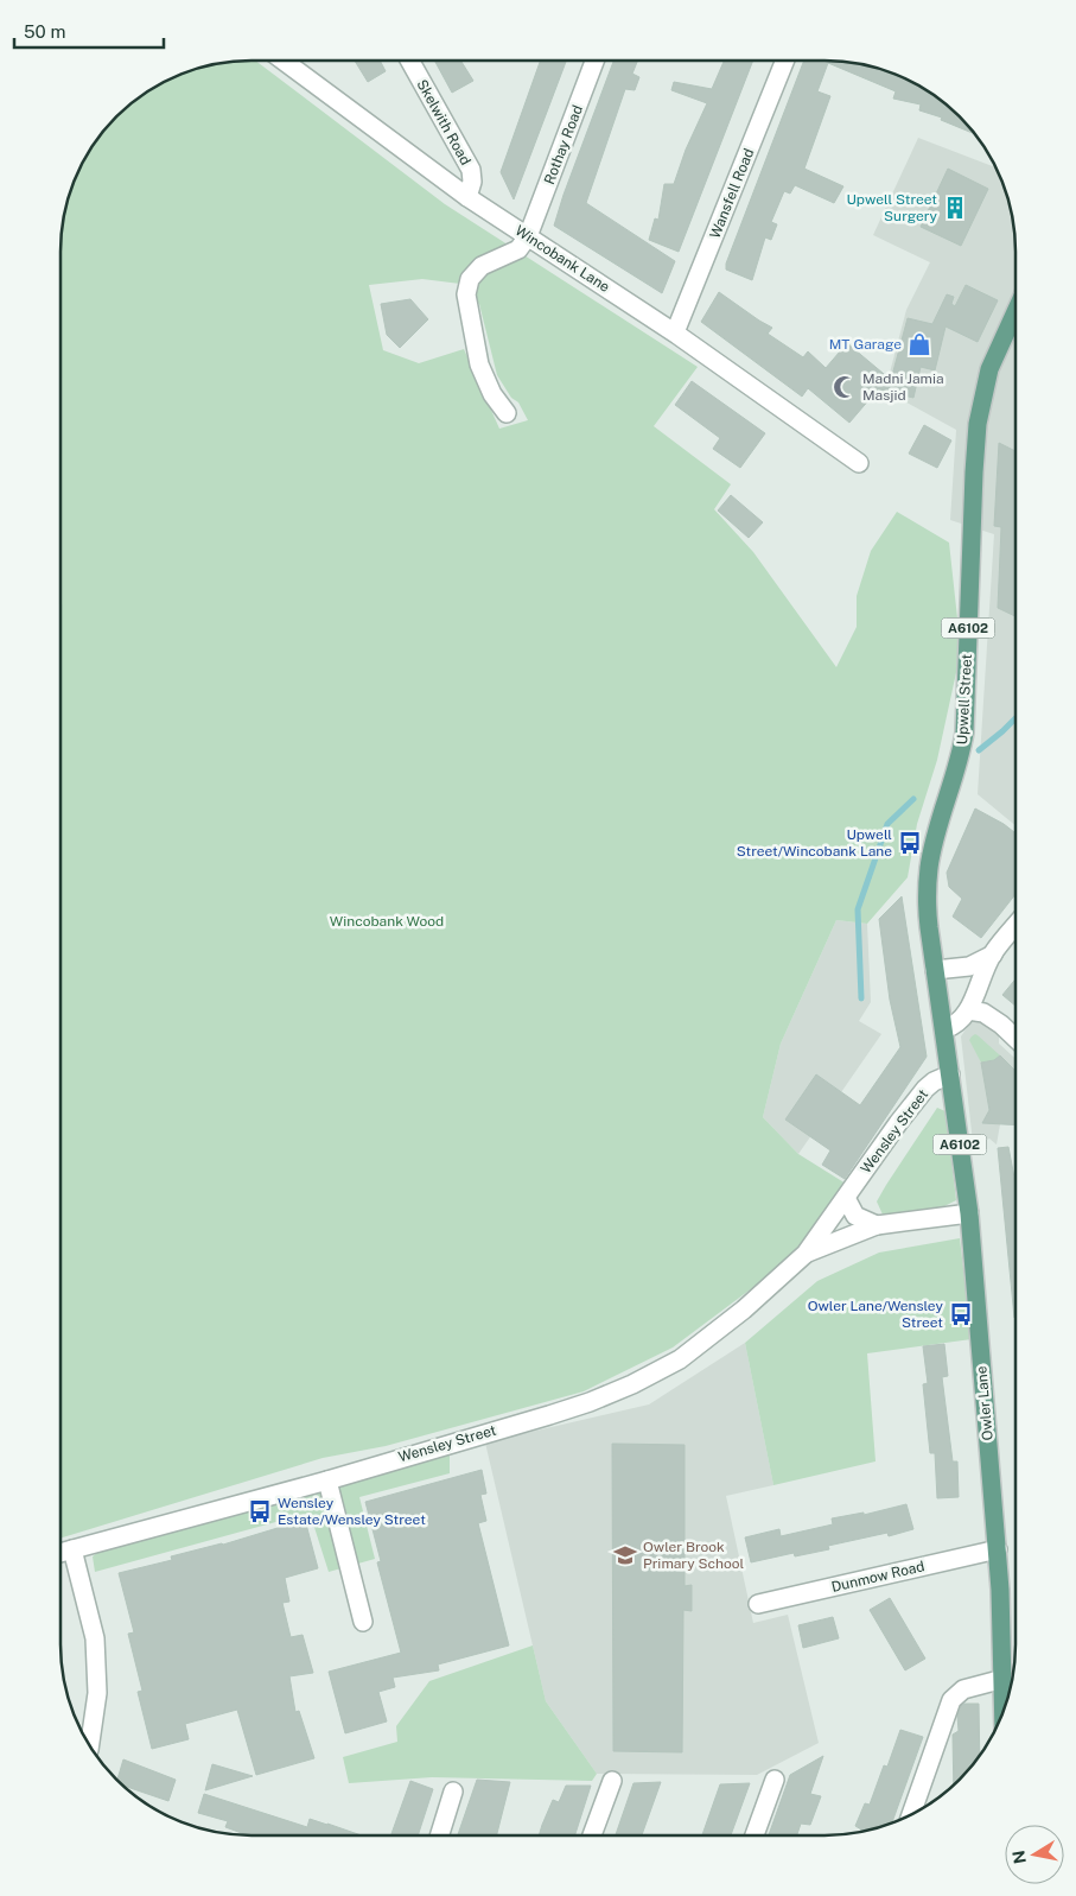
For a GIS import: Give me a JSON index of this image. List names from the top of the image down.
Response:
{
  "streets": {
    "main road": ["A6102", "Upwell Street", "Owler Lane"],
    "street": [
      "Skelwith Road",
      "Rothay Road",
      "Wansfell Road",
      "Wincobank Lane",
      "Wensley Street",
      "Dunmow Road"
    ]
  },
  "crossings": [
    ["Skelwith Road", "Wincobank Lane"],
    ["Rothay Road", "Wincobank Lane"],
    ["Wansfell Road", "Wincobank Lane"],
    ["Upwell Street", "Wensley Street"],
    ["Upwell Street", "Owler Lane"],
    ["Wensley Street", "Owler Lane"],
    ["Owler Lane", "Dunmow Road"]
  ],
  "parks": ["Wincobank Wood"],
  "places": {
    "building": ["Upwell Street Surgery"],
    "shop": ["MT Garage"],
    "mosque": ["Madni Jamia Masjid"],
    "bus stop": ["Upwell Street/Wincobank Lane", "Owler Lane/Wensley Street", "Wensley Estate/Wensley Street"],
    "school or university": ["Owler Brook Primary School"]
  },
  "scale_bar": "50 m",
  "north": "left"
}
